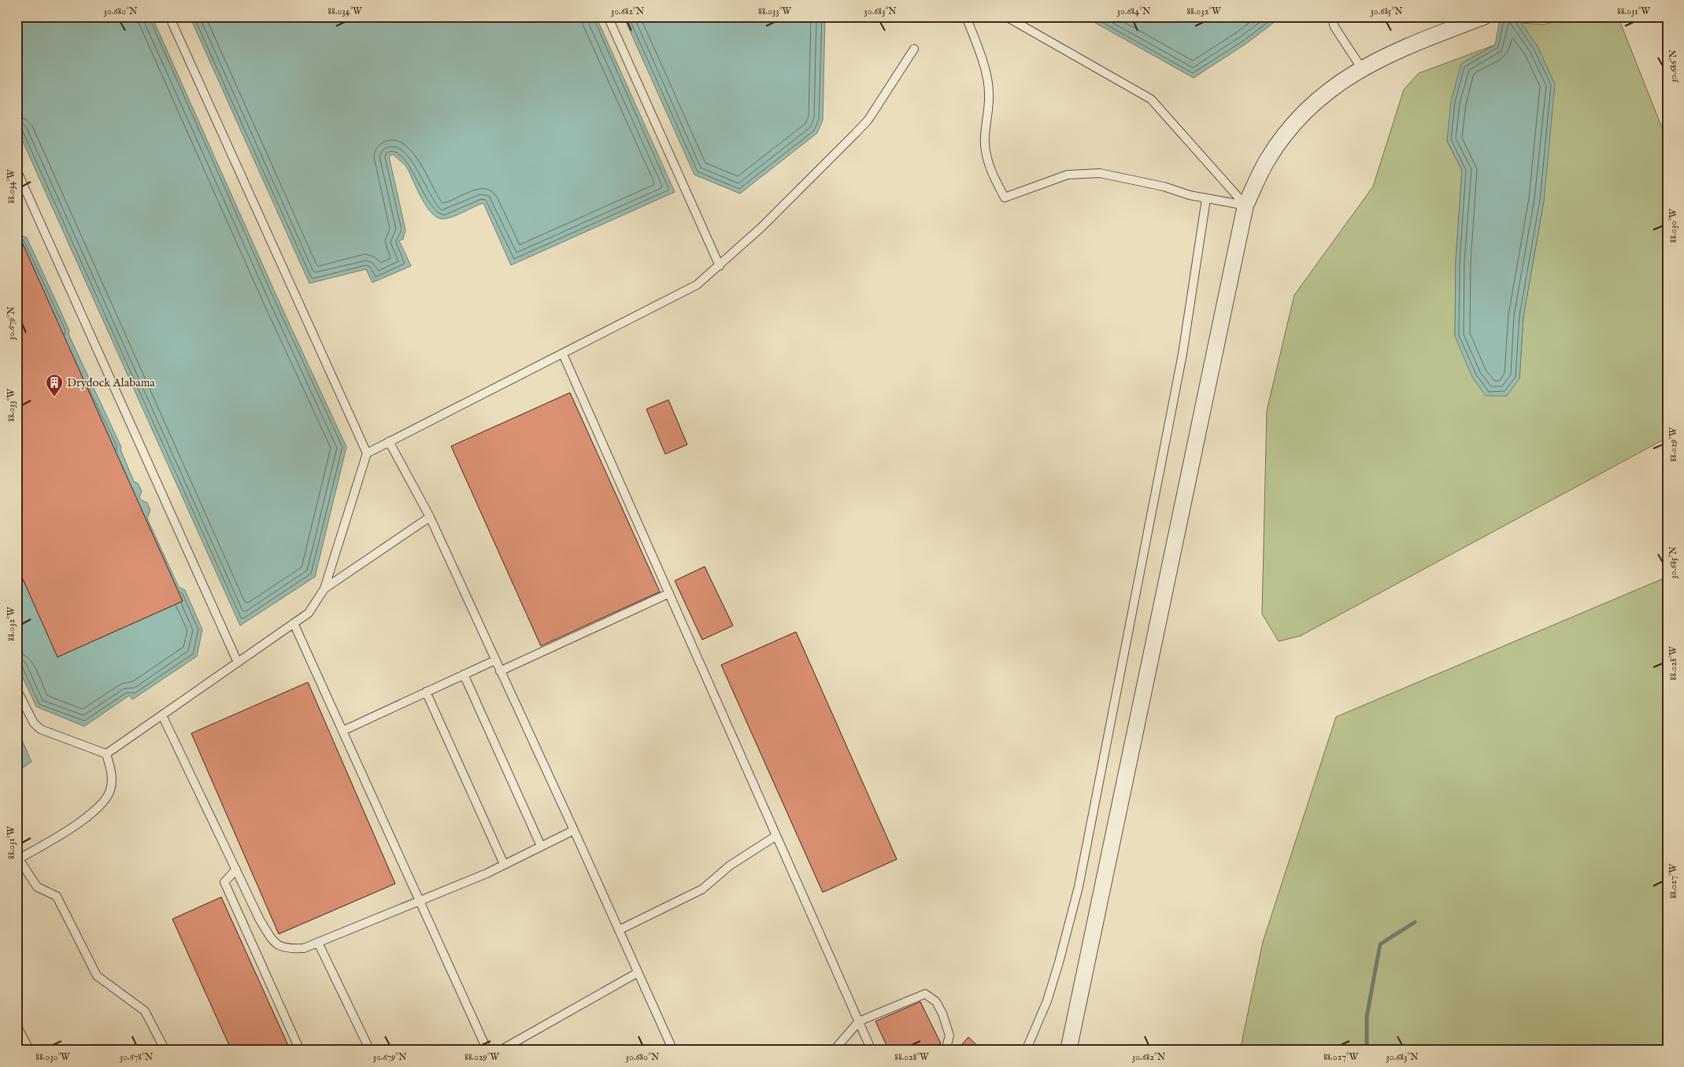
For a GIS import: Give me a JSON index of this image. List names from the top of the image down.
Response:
{
  "places": {
    "building": ["Drydock Alabama"]
  },
  "coordinates": [
    "30.680°N",
    "88.034°W",
    "30.682°N",
    "88.033°W",
    "30.683°N",
    "30.684°N",
    "88.032°W",
    "30.685°N",
    "88.031°W",
    "30.686°N",
    "88.030°W",
    "30.679°N",
    "88.029°W",
    "88.028°W",
    "88.027°W",
    "30.678°N"
  ]
}
